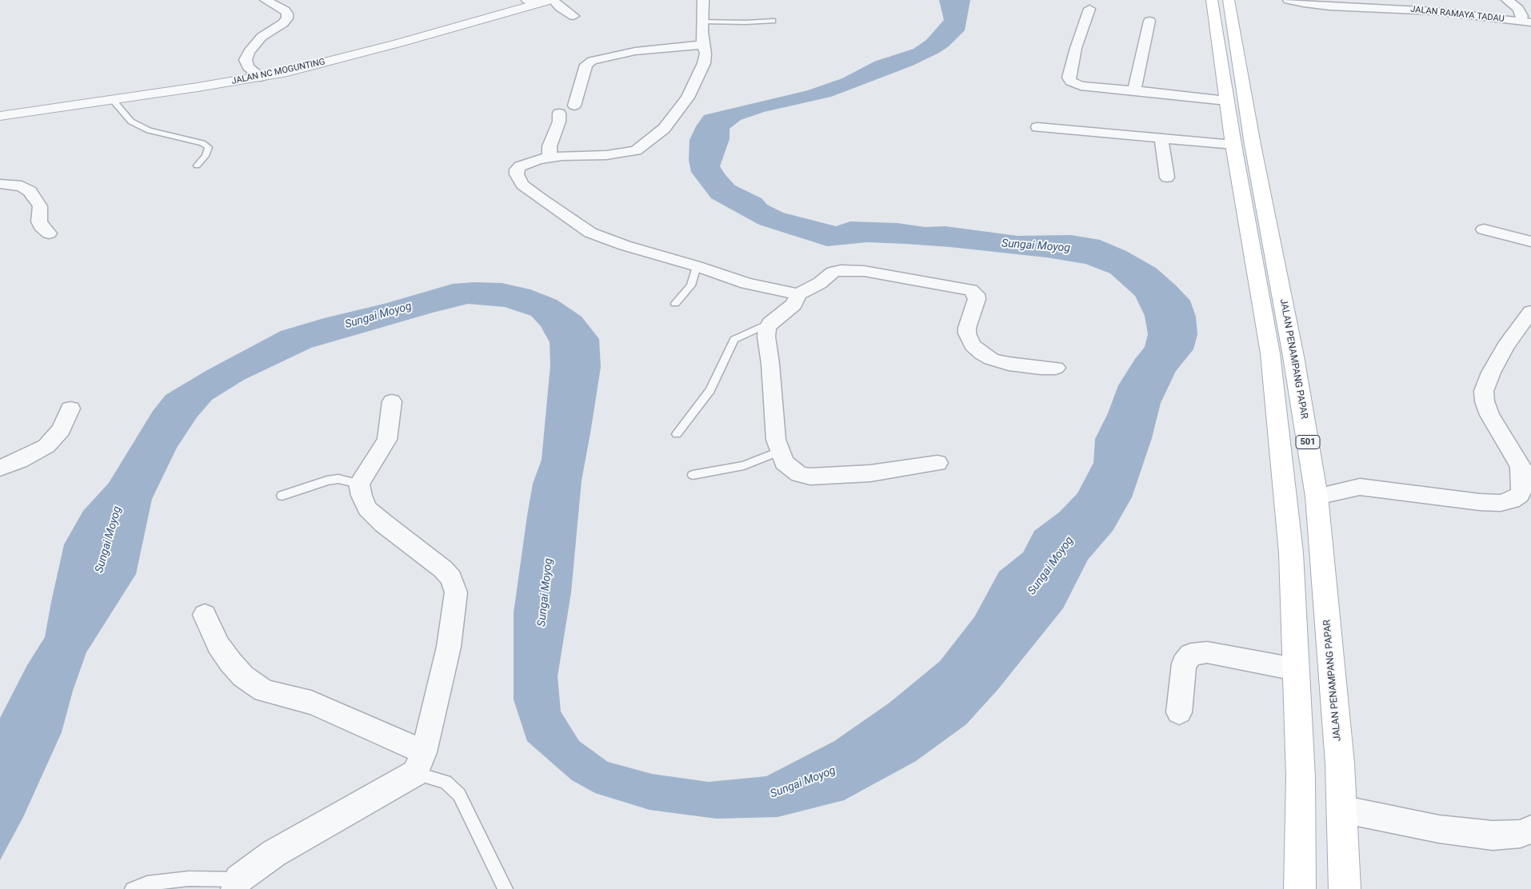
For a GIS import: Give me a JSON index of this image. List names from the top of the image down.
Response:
{
  "streets": {
    "main road": ["JALAN PENAMPANG PAPAR", "501"],
    "street": ["JALAN RAMAYA TADAU", "JALAN NC MOGUNTING"]
  },
  "water": ["Sungai Moyog"]
}
